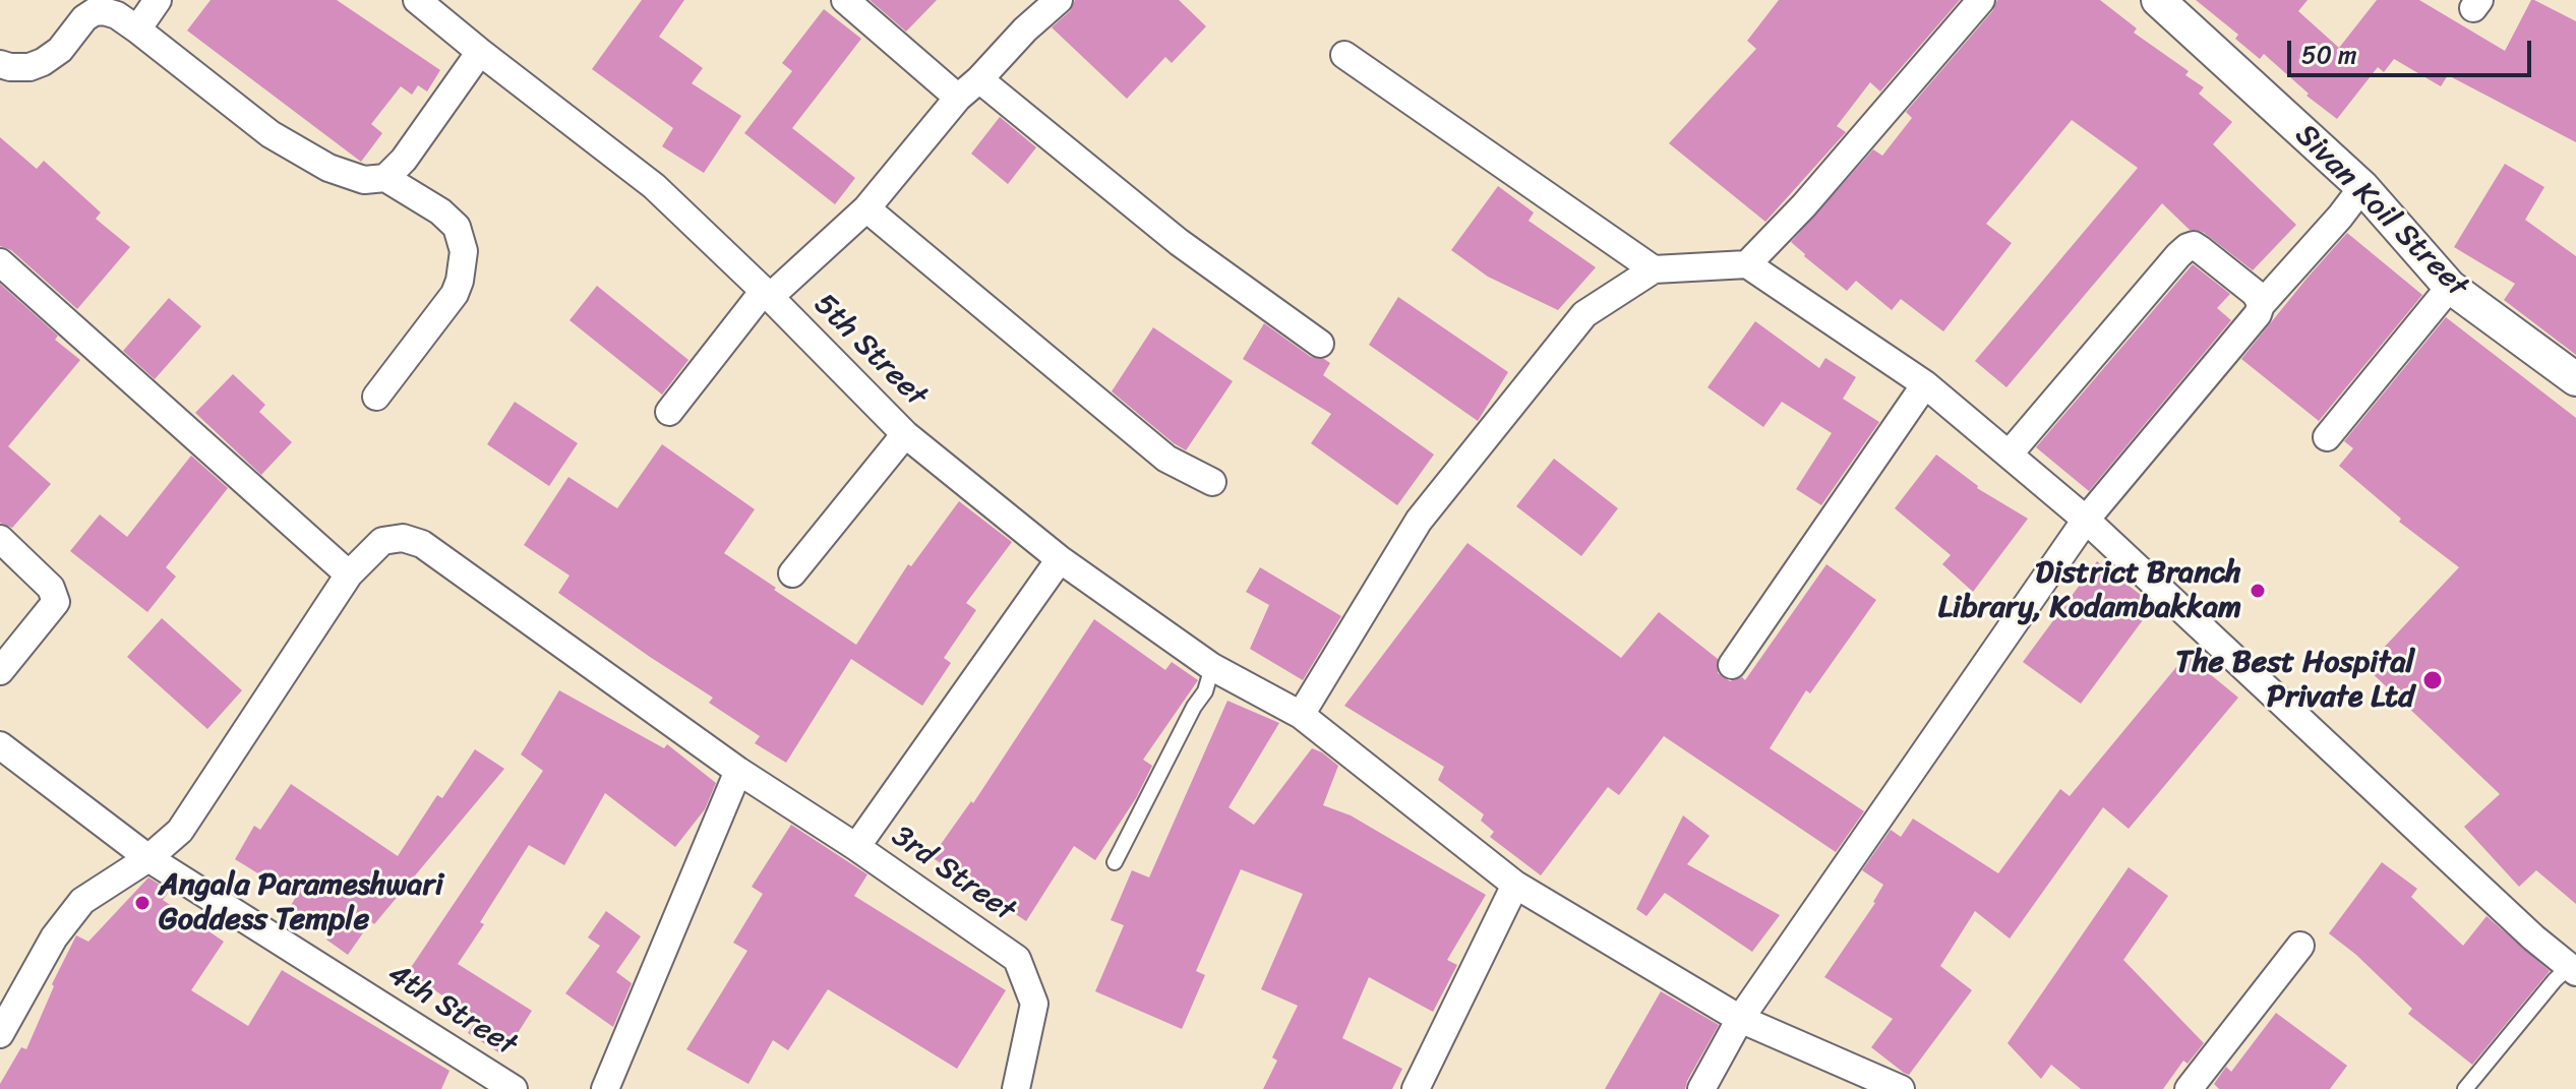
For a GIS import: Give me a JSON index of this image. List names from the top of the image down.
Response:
{
  "streets": {
    "street": [
      "Sivan Koil Street",
      "5th Street",
      "3rd Street",
      "4th Street"
    ]
  },
  "places": ["District Branch Library, Kodambakkam", "The Best Hospital Private Ltd", "Angala Parameshwari Goddess Temple"],
  "scale_bar": "50 m"
}
